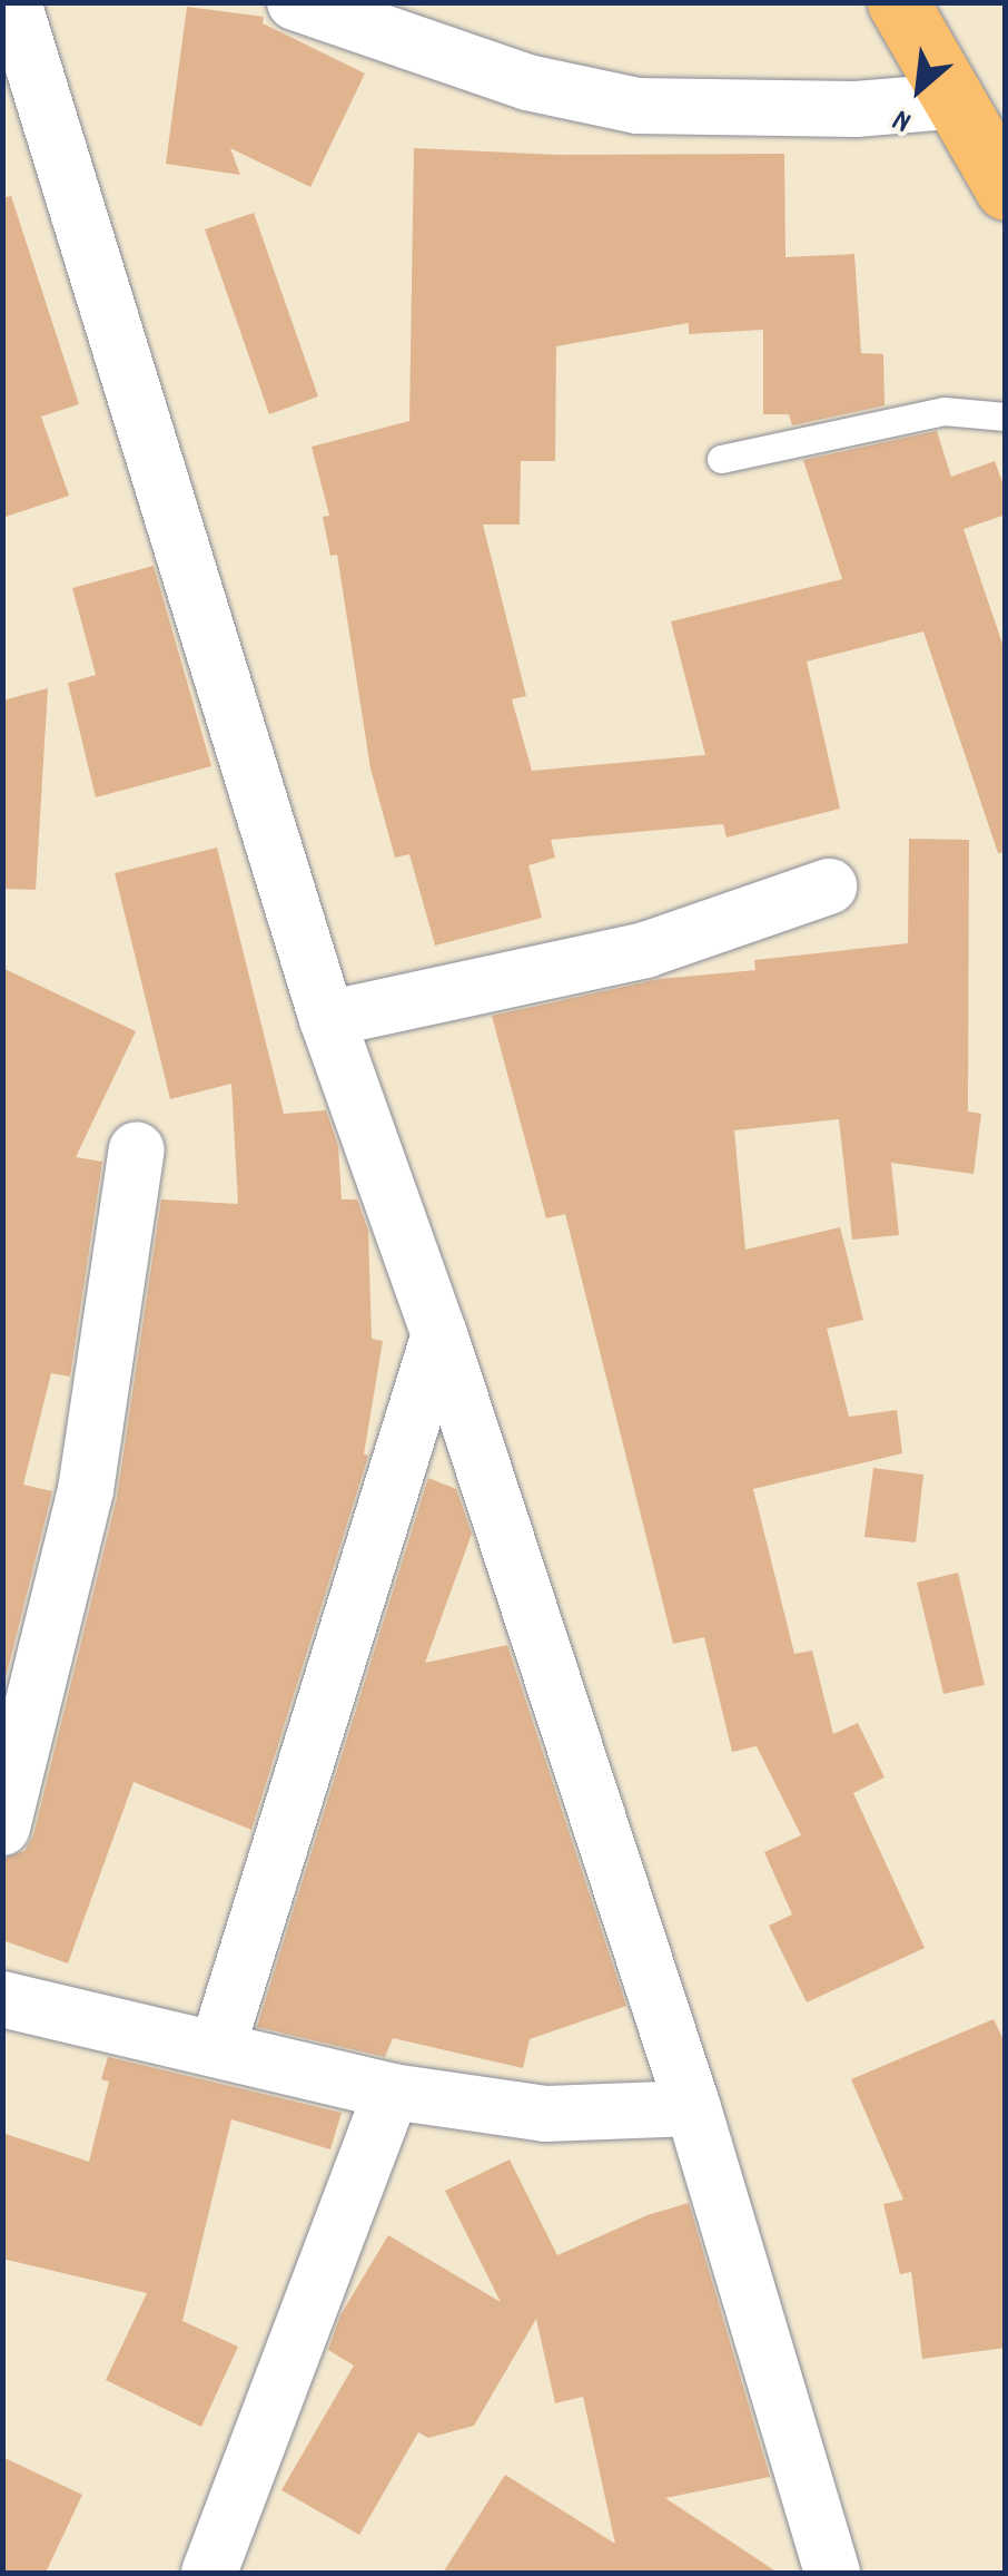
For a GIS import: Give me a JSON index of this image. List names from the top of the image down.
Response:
{
  "north": "bottom left"
}
